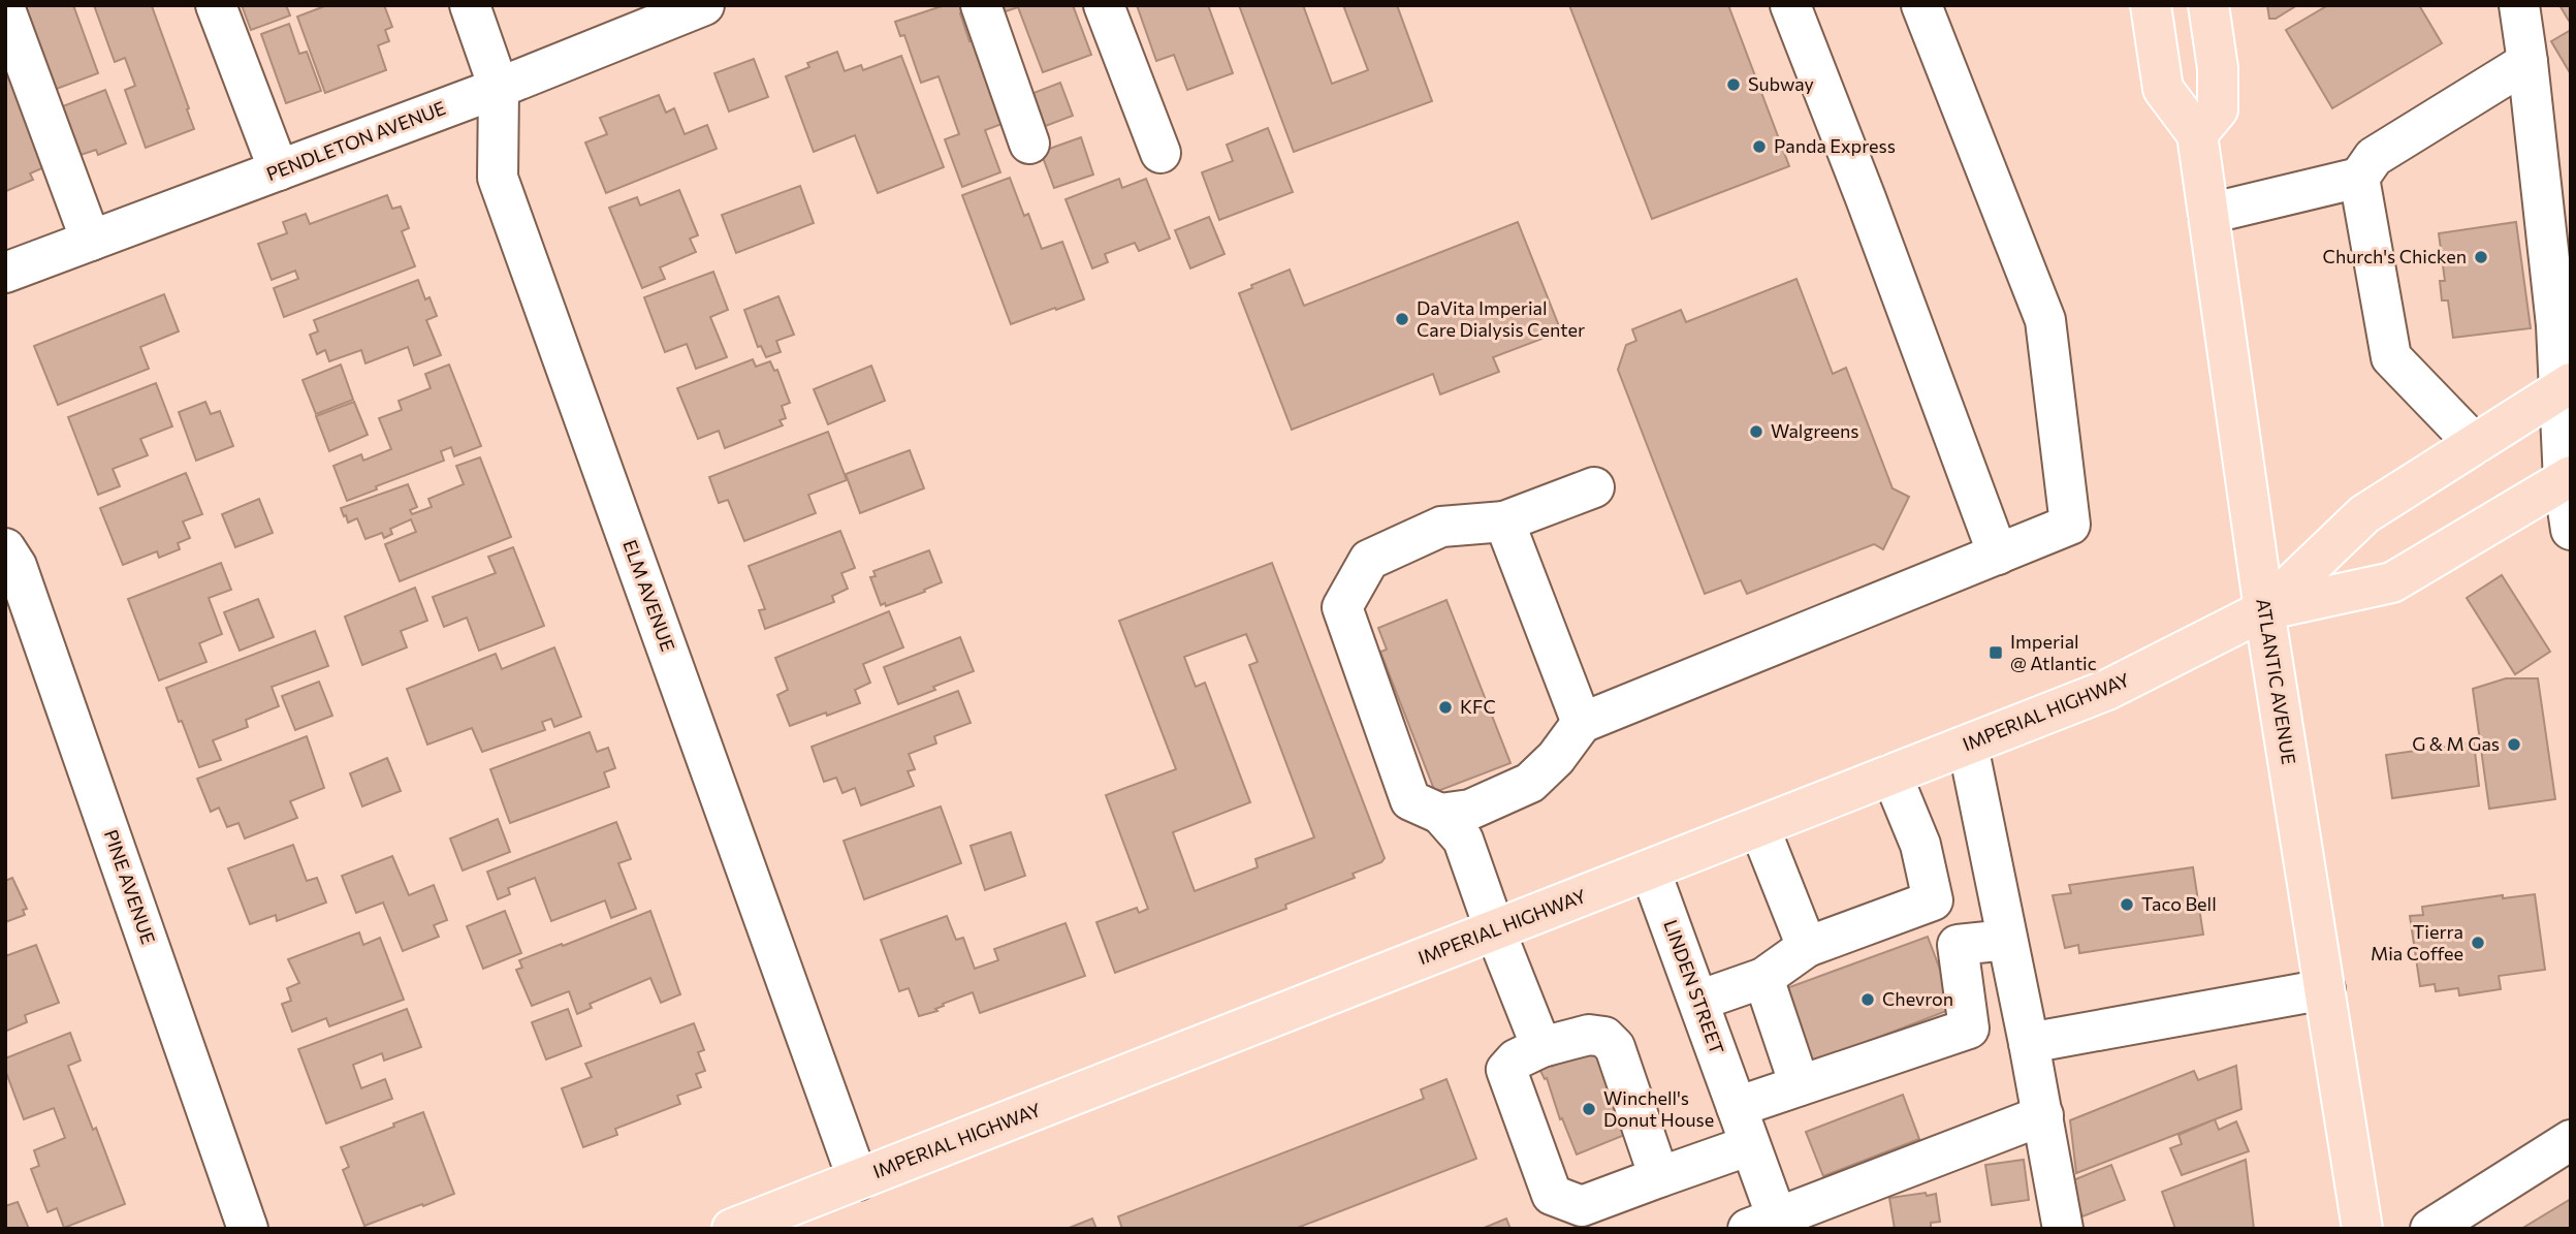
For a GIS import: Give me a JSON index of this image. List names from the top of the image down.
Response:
{
  "streets": {
    "main road": ["ATLANTIC AVENUE", "IMPERIAL HIGHWAY"],
    "street": [
      "PENDLETON AVENUE",
      "ELM AVENUE",
      "PINE AVENUE",
      "LINDEN STREET"
    ]
  },
  "crossings": [
    ["PENDLETON AVENUE", "ELM AVENUE"],
    ["ELM AVENUE", "IMPERIAL HIGHWAY"],
    ["ATLANTIC AVENUE", "IMPERIAL HIGHWAY"],
    ["IMPERIAL HIGHWAY", "LINDEN STREET"]
  ],
  "places": {
    "other": [
      "Subway",
      "Panda Express",
      "Church's Chicken",
      "DaVita Imperial Care Dialysis Center",
      "Walgreens",
      "KFC",
      "G & M Gas",
      "Taco Bell",
      "Tierra Mia Coffee",
      "Chevron",
      "Winchell's Donut House"
    ],
    "transit": ["Imperial @ Atlantic"]
  }
}
